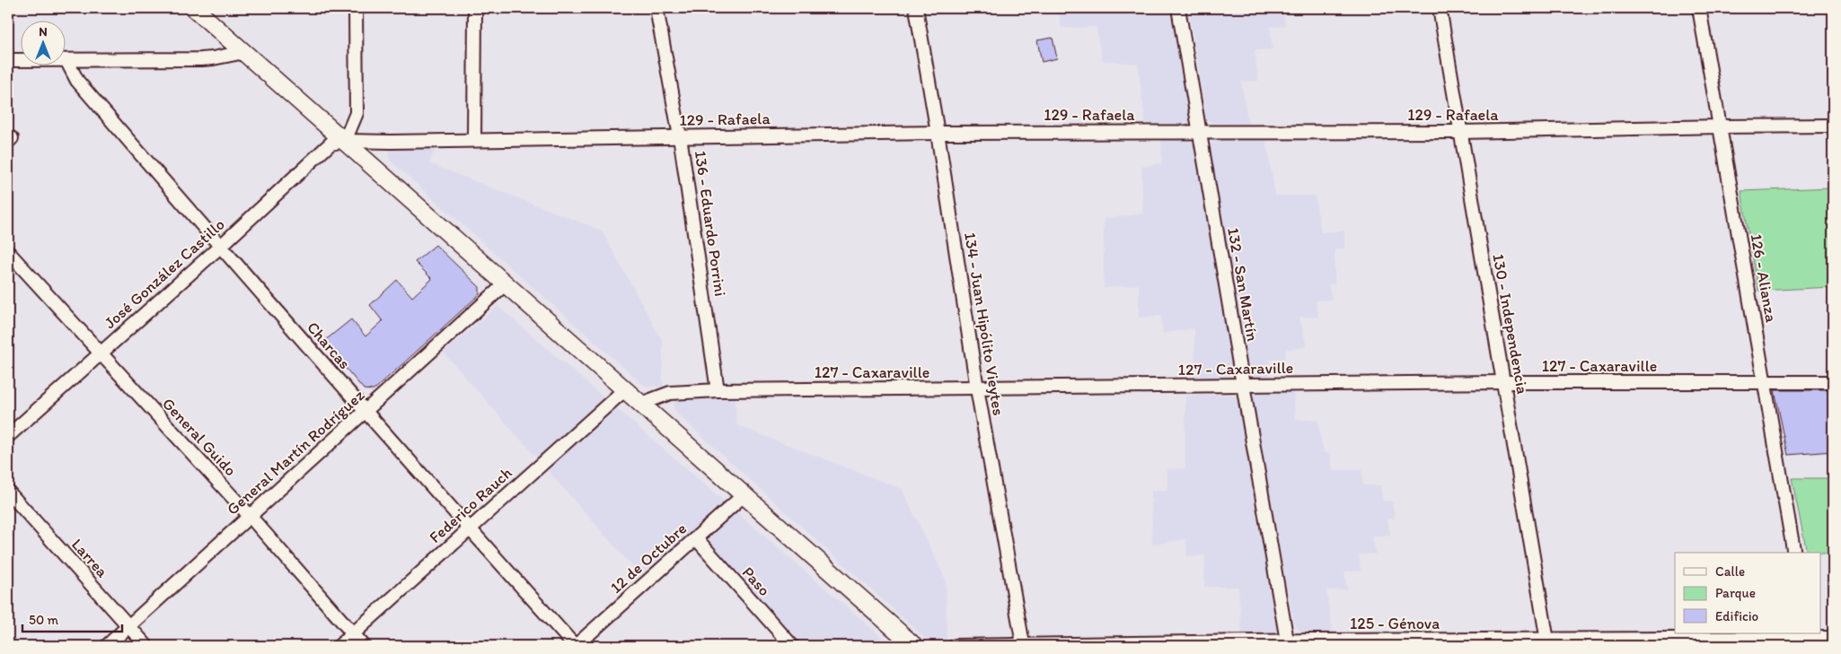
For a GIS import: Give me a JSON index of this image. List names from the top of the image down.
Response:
{
  "streets": {
    "street": [
      "129 - Rafaela",
      "136 - Eduardo Porrini",
      "José González Castillo",
      "126 - Alianza",
      "132 - San Martín",
      "134 - Juan Hipólito Vieytes",
      "130 - Independencia",
      "Charcas",
      "127 - Caxaraville",
      "General Guido",
      "General Martín Rodríguez",
      "Federico Rauch",
      "Larrea",
      "12 de Octubre",
      "Paso",
      "125 - Génova"
    ]
  },
  "crossings": [
    ["129 - Rafaela", "136 - Eduardo Porrini"],
    ["129 - Rafaela", "José González Castillo"],
    ["129 - Rafaela", "126 - Alianza"],
    ["129 - Rafaela", "132 - San Martín"],
    ["129 - Rafaela", "134 - Juan Hipólito Vieytes"],
    ["129 - Rafaela", "130 - Independencia"],
    ["136 - Eduardo Porrini", "127 - Caxaraville"],
    ["José González Castillo", "Charcas"],
    ["José González Castillo", "General Guido"],
    ["126 - Alianza", "127 - Caxaraville"],
    ["132 - San Martín", "127 - Caxaraville"],
    ["132 - San Martín", "125 - Génova"],
    ["134 - Juan Hipólito Vieytes", "127 - Caxaraville"],
    ["134 - Juan Hipólito Vieytes", "125 - Génova"],
    ["130 - Independencia", "127 - Caxaraville"],
    ["130 - Independencia", "125 - Génova"],
    ["Charcas", "General Martín Rodríguez"],
    ["Charcas", "Federico Rauch"],
    ["Charcas", "12 de Octubre"],
    ["General Guido", "General Martín Rodríguez"],
    ["General Guido", "Federico Rauch"],
    ["General Martín Rodríguez", "Larrea"],
    ["12 de Octubre", "Paso"]
  ],
  "legend": ["Calle", "Parque", "Edificio"],
  "scale_bar": "50 m",
  "north": "top"
}
